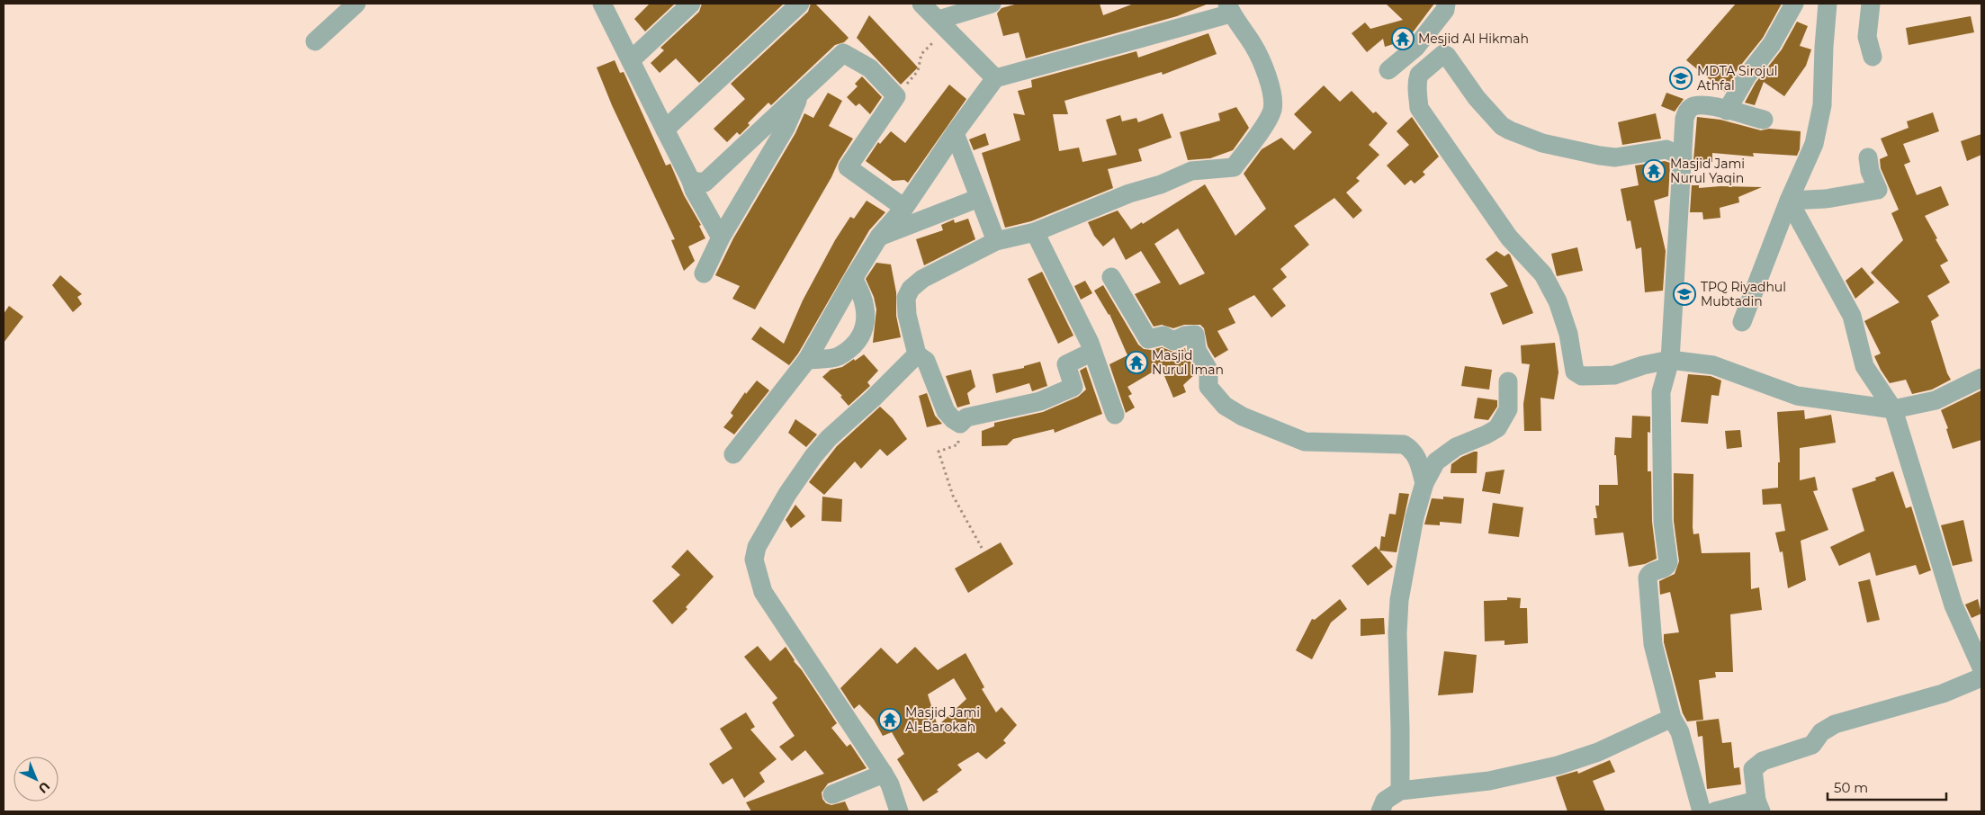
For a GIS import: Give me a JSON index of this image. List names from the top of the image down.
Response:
{
  "places": {
    "temple": [
      "Mesjid Al Hikmah",
      "Masjid Jami Nurul Yaqin",
      "Masjid Nurul Iman",
      "Masjid Jami Al-Barokah"
    ],
    "school or university": ["MDTA Sirojul Athfal", "TPQ Riyadhul Mubtadin"]
  },
  "scale_bar": "50 m",
  "north": "bottom right"
}
